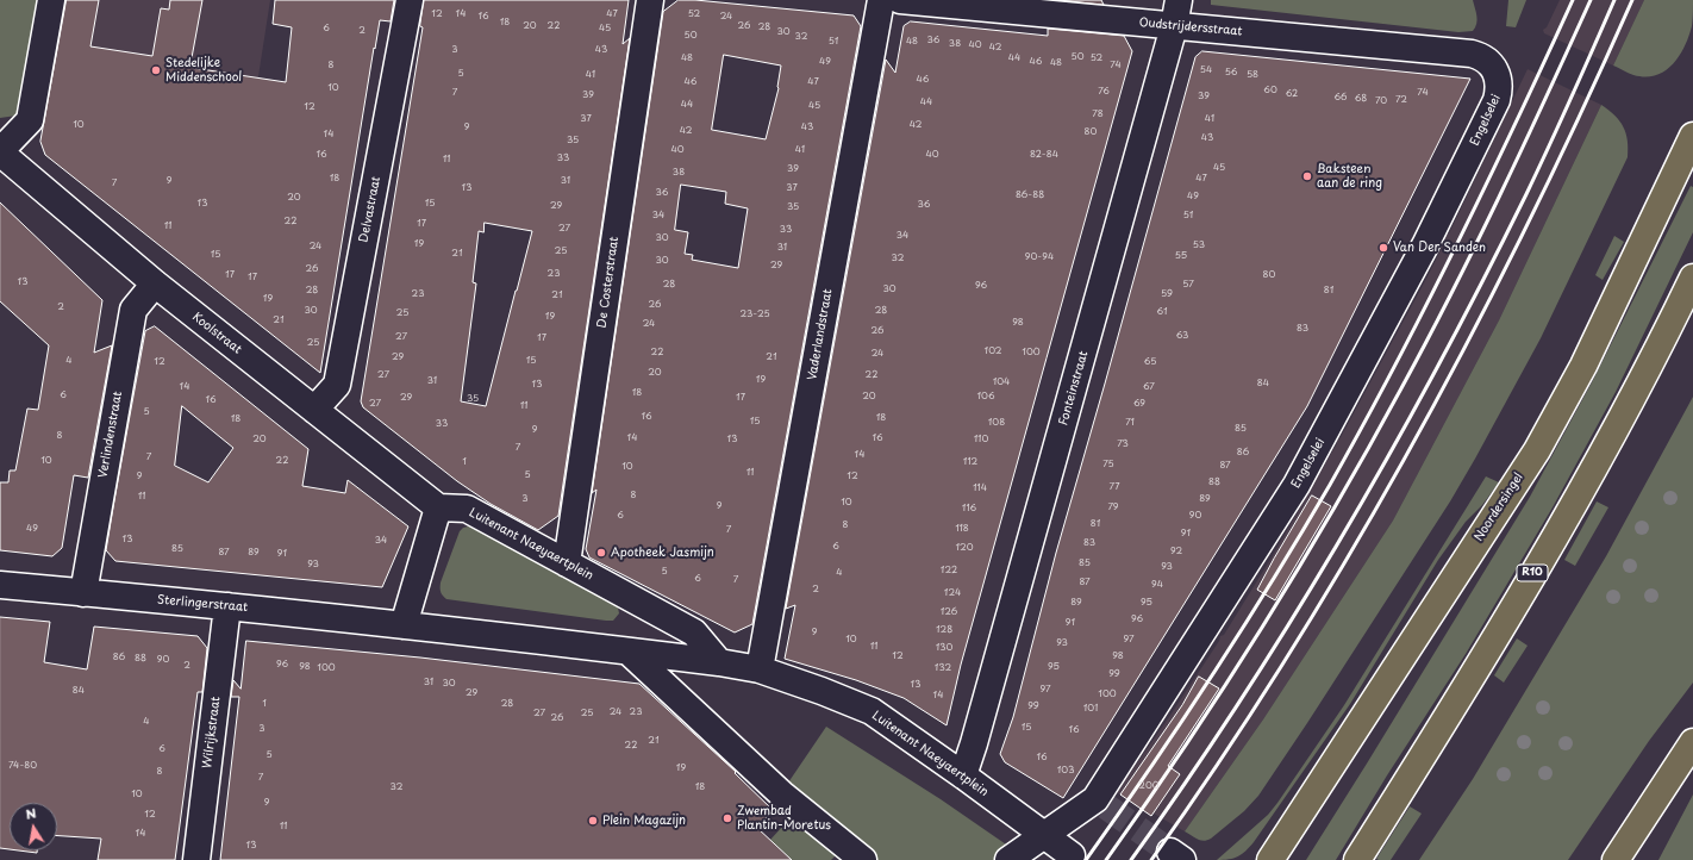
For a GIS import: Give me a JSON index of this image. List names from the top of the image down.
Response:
{
  "streets": {
    "main road": ["Noordersingel", "R10"],
    "street": [
      "Oudstrijdersstraat",
      "Engelselei",
      "Delvastraat",
      "De Costerstraat",
      "Koolstraat",
      "Vaderlandstraat",
      "Fonteinstraat",
      "Verlindenstraat",
      "Luitenant Naeyaertplein",
      "Sterlingerstraat",
      "Wilrijkstraat"
    ]
  },
  "crossings": [
    ["Oudstrijdersstraat", "Engelselei"],
    ["Oudstrijdersstraat", "Fonteinstraat"],
    ["Engelselei", "Luitenant Naeyaertplein"],
    ["Delvastraat", "Koolstraat"],
    ["De Costerstraat", "Luitenant Naeyaertplein"],
    ["Koolstraat", "Verlindenstraat"],
    ["Koolstraat", "Luitenant Naeyaertplein"],
    ["Vaderlandstraat", "Luitenant Naeyaertplein"],
    ["Fonteinstraat", "Luitenant Naeyaertplein"],
    ["Verlindenstraat", "Sterlingerstraat"],
    ["Sterlingerstraat", "Wilrijkstraat"]
  ],
  "places": [
    "Stedelijke Middenschool",
    "Baksteen aan de ring",
    "Van Der Sanden",
    "Apotheek Jasmijn",
    "Zwembad Plantin-Moretus",
    "Plein Magazijn"
  ],
  "house_numbers": [
    "12",
    "14",
    "47",
    "52",
    "16",
    "24",
    "18",
    "20",
    "22",
    "26",
    "28",
    "6",
    "45",
    "2",
    "30",
    "50",
    "32",
    "36",
    "51",
    "48",
    "38",
    "40",
    "42",
    "3",
    "43",
    "50",
    "48",
    "44",
    "52",
    "49",
    "46",
    "48",
    "8",
    "74",
    "54",
    "56",
    "5",
    "41",
    "58",
    "46",
    "46",
    "47",
    "10",
    "60",
    "76",
    "7",
    "74",
    "62",
    "39",
    "39",
    "66",
    "68",
    "72",
    "70",
    "44",
    "44",
    "45",
    "12",
    "78",
    "37",
    "41",
    "10",
    "42",
    "9",
    "43",
    "42",
    "80",
    "14",
    "43",
    "35",
    "40",
    "41",
    "16",
    "40",
    "82-84",
    "33",
    "11",
    "45",
    "39",
    "38",
    "18",
    "47",
    "9",
    "31",
    "7",
    "13",
    "37",
    "36",
    "86-88",
    "49",
    "20",
    "13",
    "15",
    "36",
    "29",
    "35",
    "34",
    "51",
    "22",
    "17",
    "11",
    "27",
    "33",
    "34",
    "30",
    "19",
    "53",
    "24",
    "31",
    "25",
    "21",
    "15",
    "55",
    "90-94",
    "32",
    "30",
    "29",
    "26",
    "23",
    "17",
    "80",
    "17",
    "13",
    "28",
    "57",
    "96",
    "30",
    "28",
    "81",
    "23",
    "59",
    "21",
    "19",
    "26",
    "2",
    "30",
    "28",
    "61",
    "25",
    "23-25",
    "19",
    "21",
    "98",
    "24",
    "83",
    "26",
    "63",
    "27",
    "17",
    "25",
    "102",
    "22",
    "100",
    "24",
    "29",
    "21",
    "4",
    "15",
    "12",
    "65",
    "20",
    "27",
    "22",
    "19",
    "31",
    "104",
    "84",
    "13",
    "14",
    "67",
    "18",
    "6",
    "20",
    "106",
    "29",
    "17",
    "35",
    "16",
    "27",
    "69",
    "11",
    "5",
    "16",
    "18",
    "18",
    "15",
    "108",
    "71",
    "33",
    "85",
    "9",
    "8",
    "14",
    "16",
    "20",
    "13",
    "110",
    "73",
    "7",
    "86",
    "14",
    "7",
    "10",
    "22",
    "1",
    "112",
    "75",
    "87",
    "10",
    "11",
    "5",
    "9",
    "12",
    "88",
    "77",
    "114",
    "8",
    "11",
    "3",
    "89",
    "10",
    "9",
    "79",
    "116",
    "6",
    "90",
    "81",
    "8",
    "49",
    "118",
    "7",
    "91",
    "13",
    "34",
    "83",
    "6",
    "120",
    "85",
    "92",
    "87",
    "89",
    "91",
    "85",
    "93",
    "93",
    "122",
    "5",
    "4",
    "6",
    "7",
    "87",
    "94",
    "2",
    "124",
    "89",
    "95",
    "126",
    "96",
    "91",
    "128",
    "9",
    "10",
    "97",
    "93",
    "11",
    "130",
    "12",
    "98",
    "86",
    "88",
    "90",
    "96",
    "2",
    "98",
    "95",
    "100",
    "132",
    "99",
    "31",
    "30",
    "13",
    "97",
    "84",
    "29",
    "100",
    "14",
    "1",
    "28",
    "99",
    "101",
    "24",
    "23",
    "27",
    "25",
    "26",
    "4",
    "15",
    "3",
    "16",
    "21",
    "22",
    "6",
    "5",
    "16",
    "74-80",
    "19",
    "103",
    "8",
    "7",
    "200",
    "32",
    "18",
    "10",
    "9",
    "12",
    "11",
    "14",
    "13"
  ],
  "north": "top"
}
